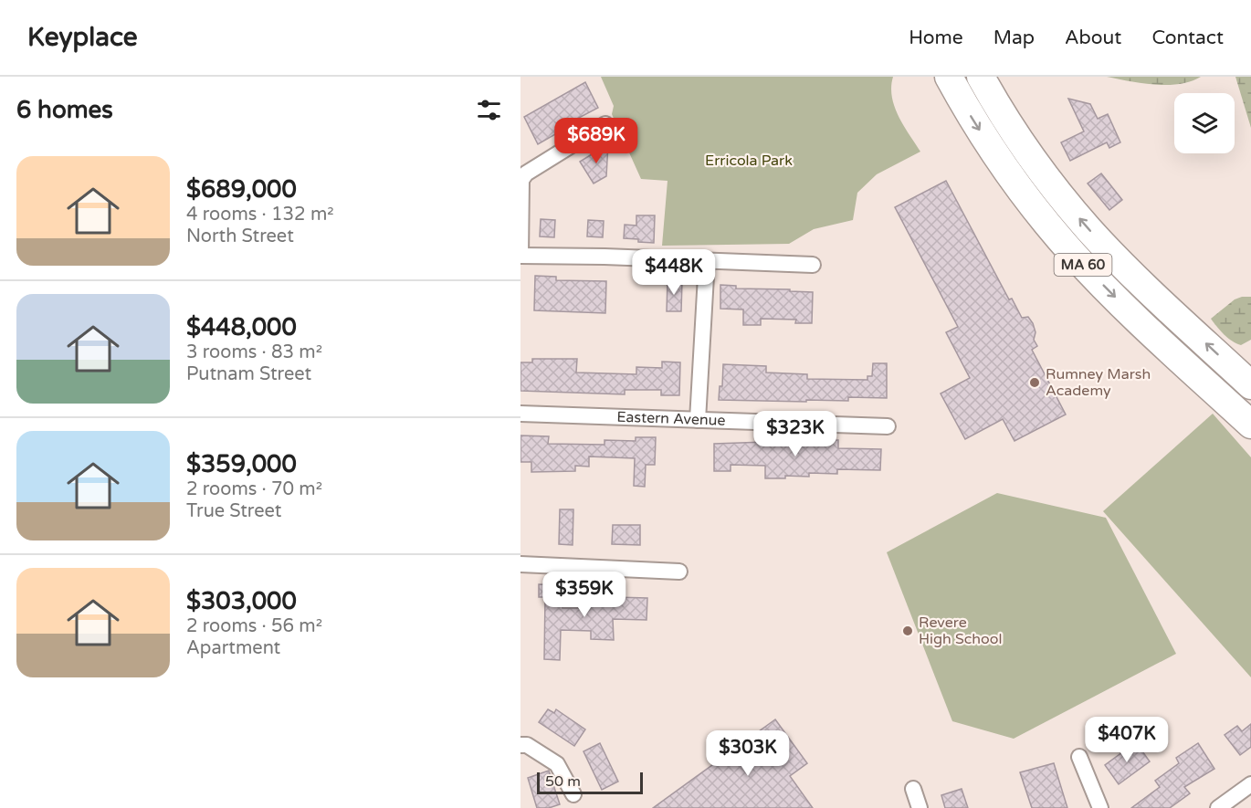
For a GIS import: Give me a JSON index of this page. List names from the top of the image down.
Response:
{
  "streets": {
    "highway": ["MA 60"],
    "street": ["Eastern Avenue"]
  },
  "parks": ["Erricola Park"],
  "places": ["Rumney Marsh Academy", "Revere High School"],
  "scale_bar": "50 m",
  "page": {
    "header": "Keyplace",
    "nav": [
      "Home",
      "Map",
      "About",
      "Contact"
    ],
    "heading": "6 homes",
    "price": [
      "$689K",
      "$448K",
      "$323K",
      "$359K",
      "$407K",
      "$303K"
    ],
    "list": [
      {
        "name": "$689,000",
        "note": "4 rooms · 132 m² · North Street"
      },
      {
        "name": "$448,000",
        "note": "3 rooms · 83 m² · Putnam Street"
      },
      {
        "name": "$359,000",
        "note": "2 rooms · 70 m² · True Street"
      },
      {
        "name": "$303,000",
        "note": "2 rooms · 56 m² · Apartment"
      }
    ],
    "scale": "50 m"
  }
}
